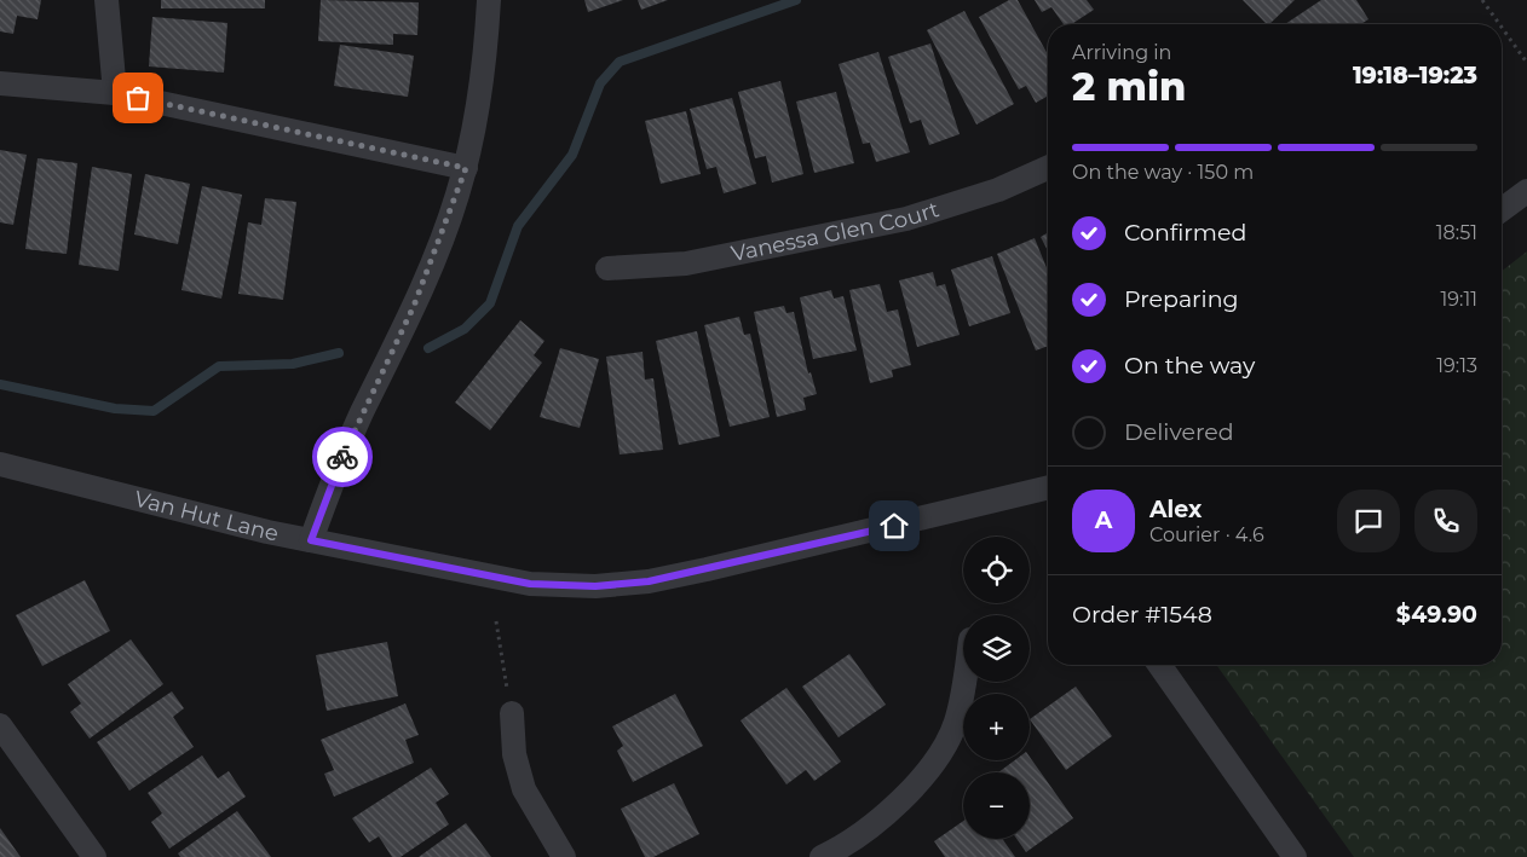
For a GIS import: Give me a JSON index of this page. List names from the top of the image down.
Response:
{
  "streets": {
    "street": ["Vanessa Glen Court", "Van Hut Lane"]
  },
  "page": {
    "heading": ["2 min", "Arriving in", "19:18–19:23"],
    "panel": [
      "Alex",
      "Courier · 4.6",
      "Order #1548",
      "$49.90"
    ],
    "bar": "On the way · 150 m",
    "list": [
      ["Confirmed", "18:51"],
      ["Preparing", "19:11"],
      ["On the way", "19:13"],
      "Delivered"
    ],
    "round": "A",
    "map_buttons": ["+", "−"]
  }
}
